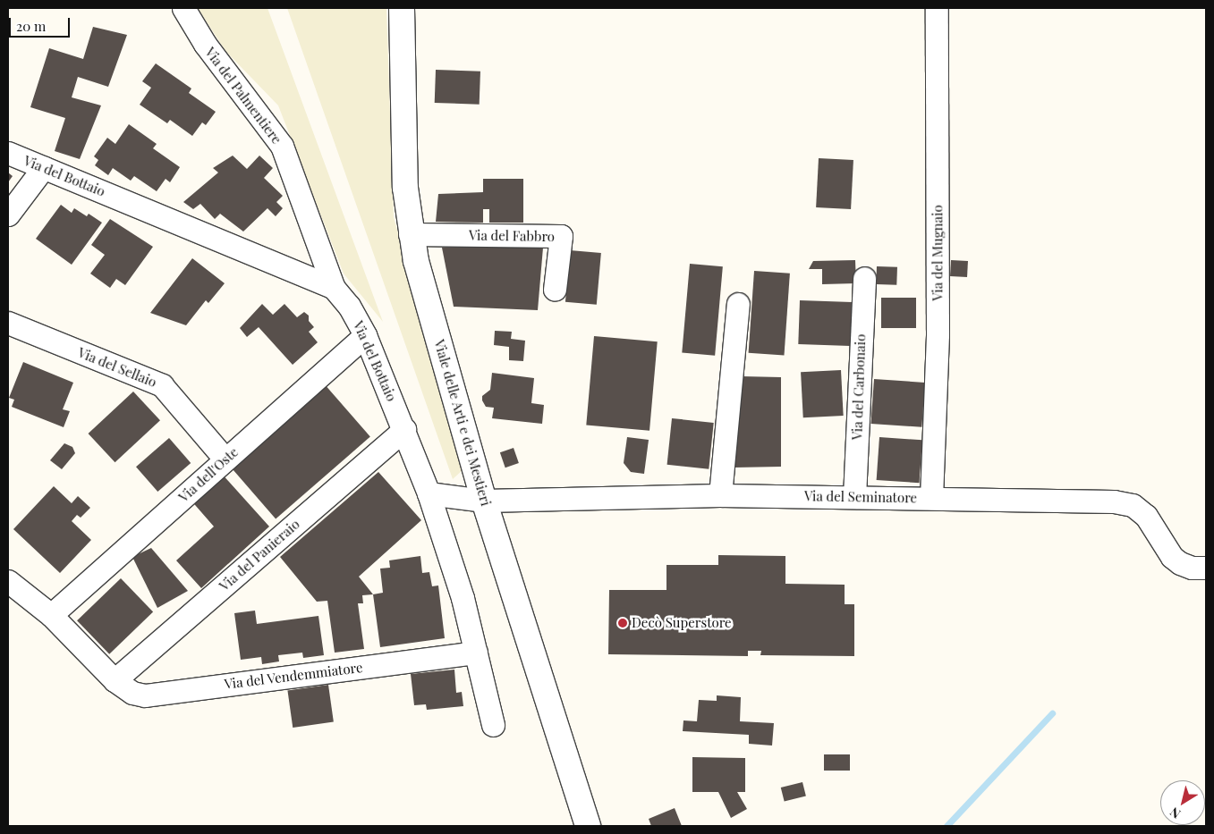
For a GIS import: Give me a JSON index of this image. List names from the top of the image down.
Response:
{
  "streets": {
    "street": [
      "Via del Palmentiere",
      "Via del Bottaio",
      "Via del Fabbro",
      "Via del Mugnaio",
      "Via del Sellaio",
      "Via del Carbonaio",
      "Viale delle Arti e dei Mestieri",
      "Via dell'Oste",
      "Via del Seminatore",
      "Via del Panieraio",
      "Via del Vendemmiatore"
    ]
  },
  "crossings": [
    ["Via del Palmentiere", "Via del Bottaio"],
    ["Via del Bottaio", "Via dell'Oste"],
    ["Via del Bottaio", "Via del Seminatore"],
    ["Via del Bottaio", "Via del Panieraio"],
    ["Via del Bottaio", "Via del Vendemmiatore"],
    ["Via del Fabbro", "Viale delle Arti e dei Mestieri"],
    ["Via del Mugnaio", "Via del Seminatore"],
    ["Via del Sellaio", "Via dell'Oste"],
    ["Via del Carbonaio", "Via del Seminatore"],
    ["Viale delle Arti e dei Mestieri", "Via del Seminatore"],
    ["Via dell'Oste", "Via del Vendemmiatore"],
    ["Via del Panieraio", "Via del Vendemmiatore"]
  ],
  "places": ["Decò Superstore"],
  "scale_bar": "20 m",
  "north": "bottom left"
}
